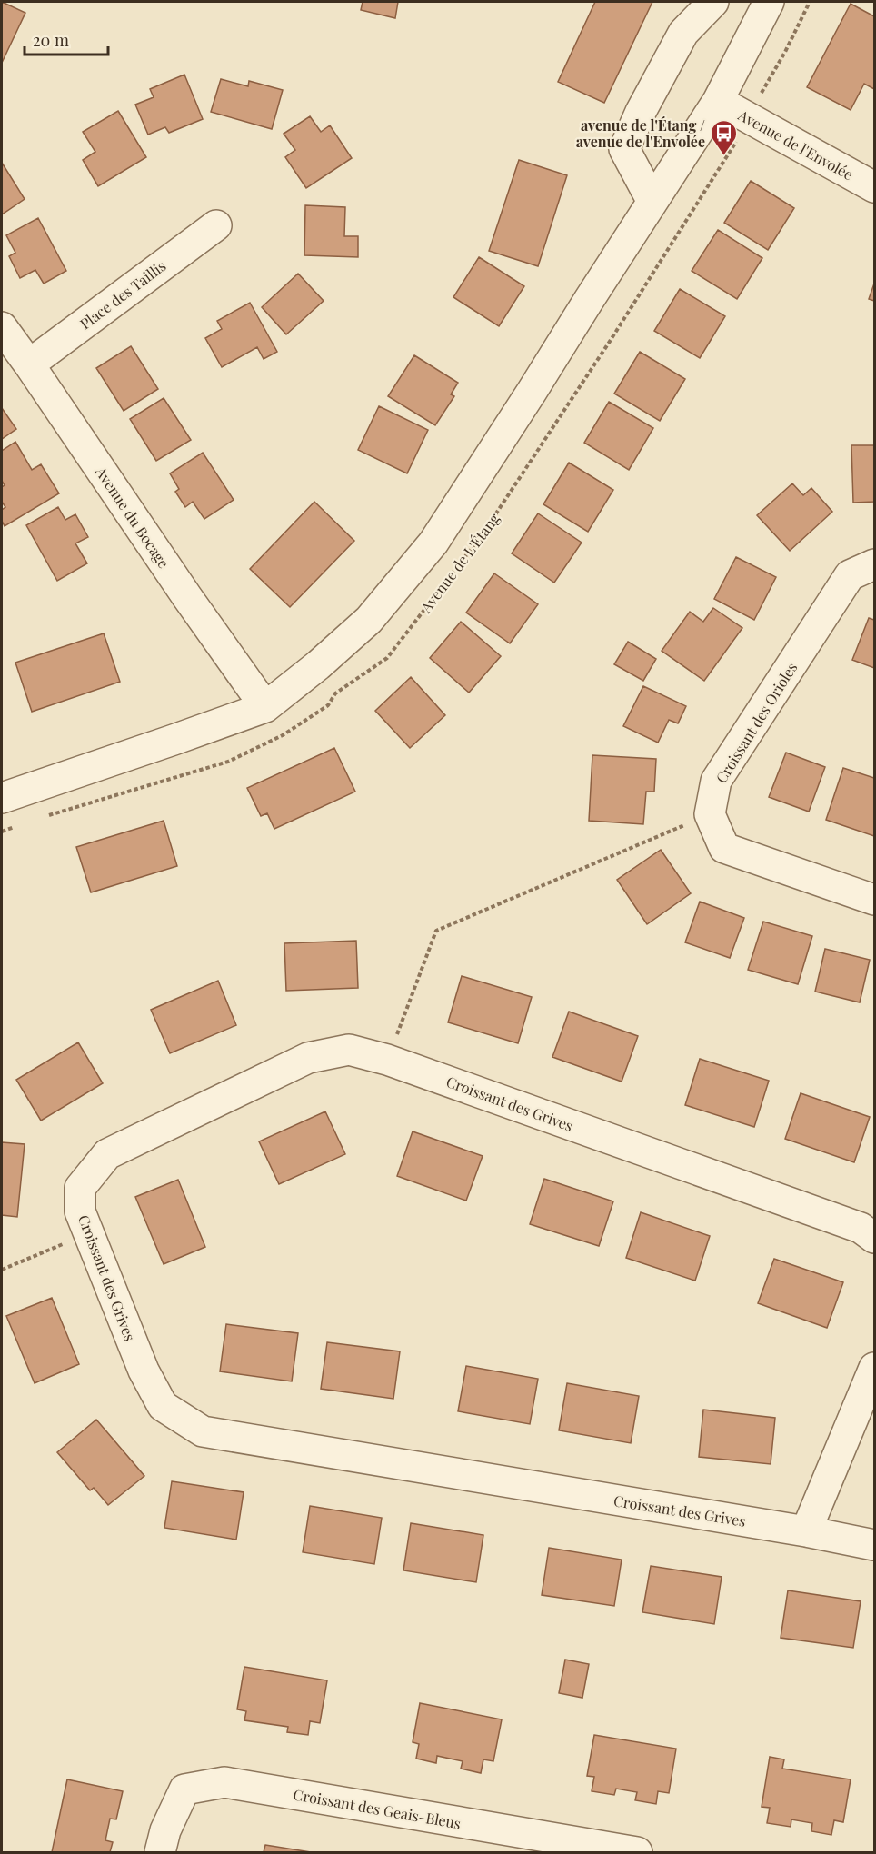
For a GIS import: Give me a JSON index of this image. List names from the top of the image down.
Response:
{
  "streets": {
    "street": [
      "Avenue de l'Envolée",
      "Place des Taillis",
      "Avenue du Bocage",
      "Croissant des Orioles",
      "Croissant des Grives",
      "Croissant des Geais-Bleus"
    ],
    "path": ["Avenue de L'Étang"]
  },
  "crossings": [
    ["Place des Taillis", "Avenue du Bocage"]
  ],
  "places": {
    "bus stop": ["avenue de l'Étang / avenue de l'Envolée"]
  },
  "scale_bar": "20 m"
}
